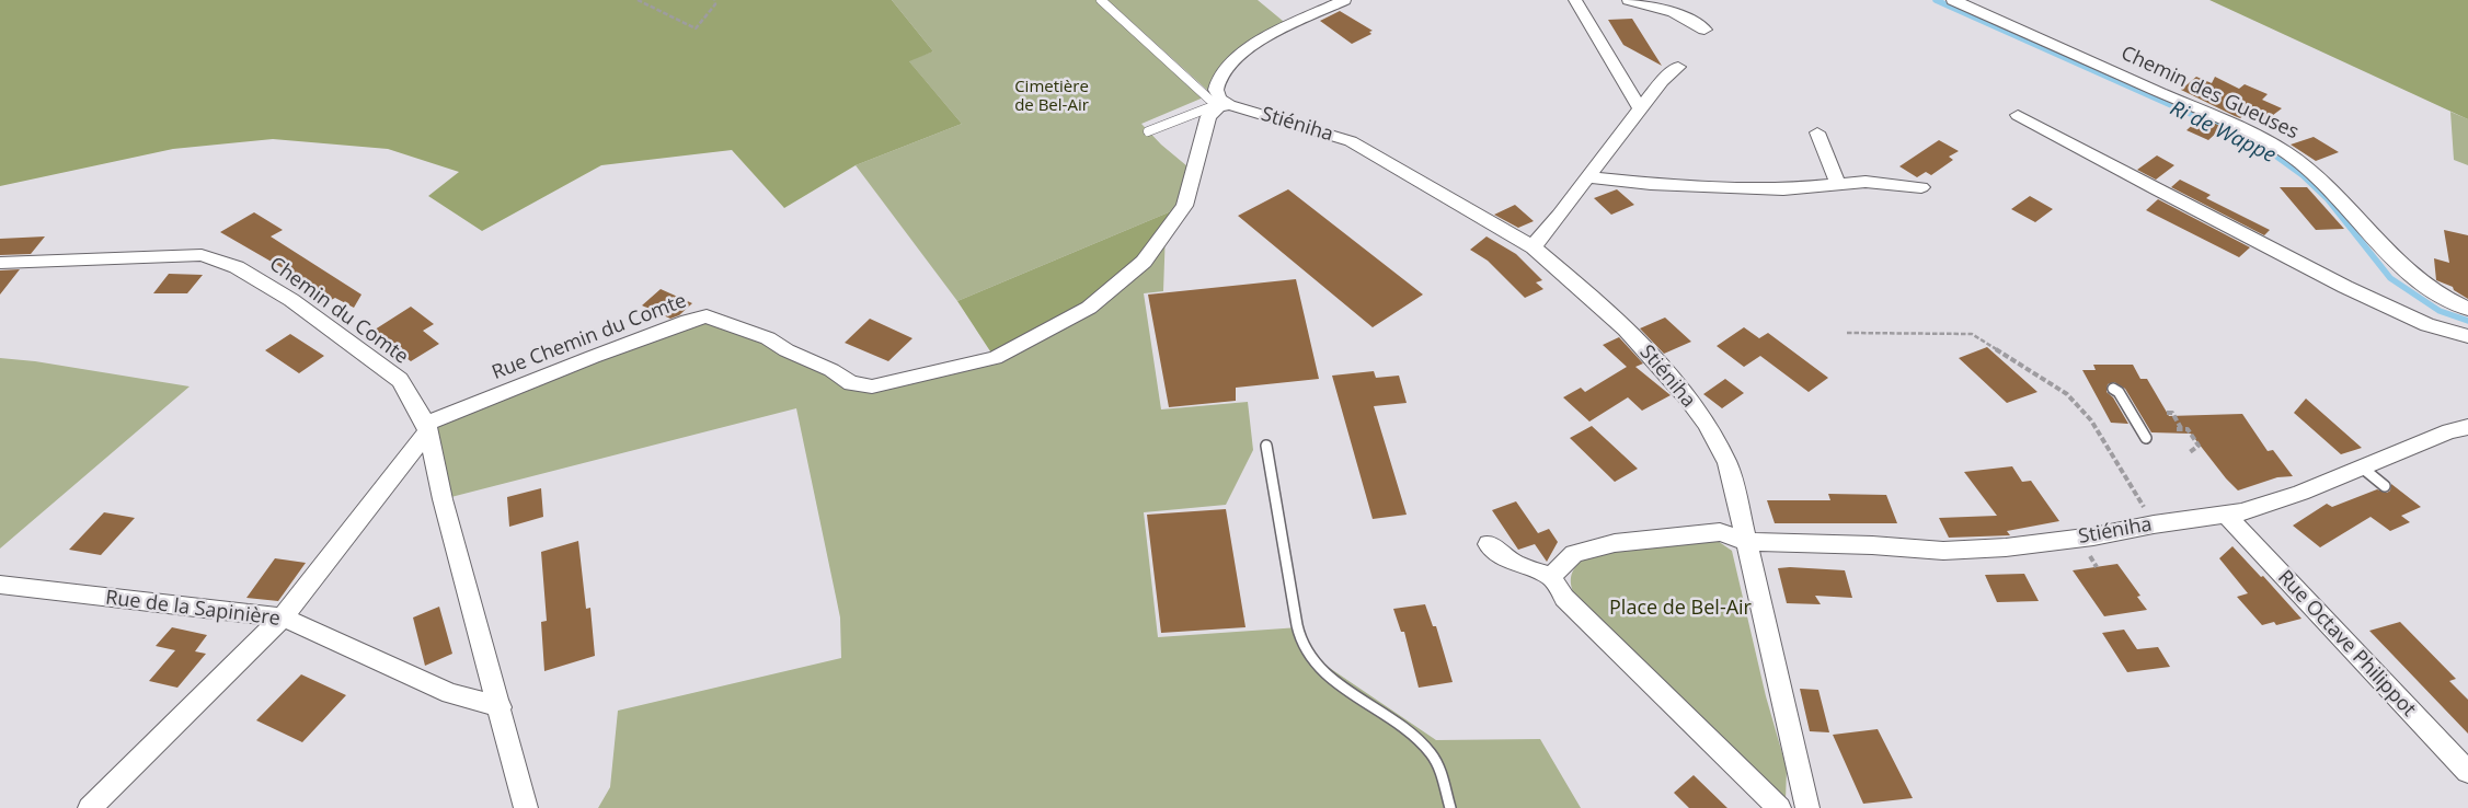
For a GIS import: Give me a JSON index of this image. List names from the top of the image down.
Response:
{
  "streets": {
    "street": [
      "Chemin des Gueuses",
      "Stiéniha",
      "Chemin du Comte",
      "Rue Chemin du Comte",
      "Rue de la Sapinière",
      "Rue Octave Philippot"
    ]
  },
  "crossings": [
    ["Stiéniha", "Rue Chemin du Comte"],
    ["Stiéniha", "Rue Octave Philippot"],
    ["Chemin du Comte", "Rue Chemin du Comte"],
    ["Chemin du Comte", "Rue de la Sapinière"]
  ],
  "water": ["Ri de Wappe"],
  "parks": ["Cimetière de Bel-Air", "Place de Bel-Air"]
}
